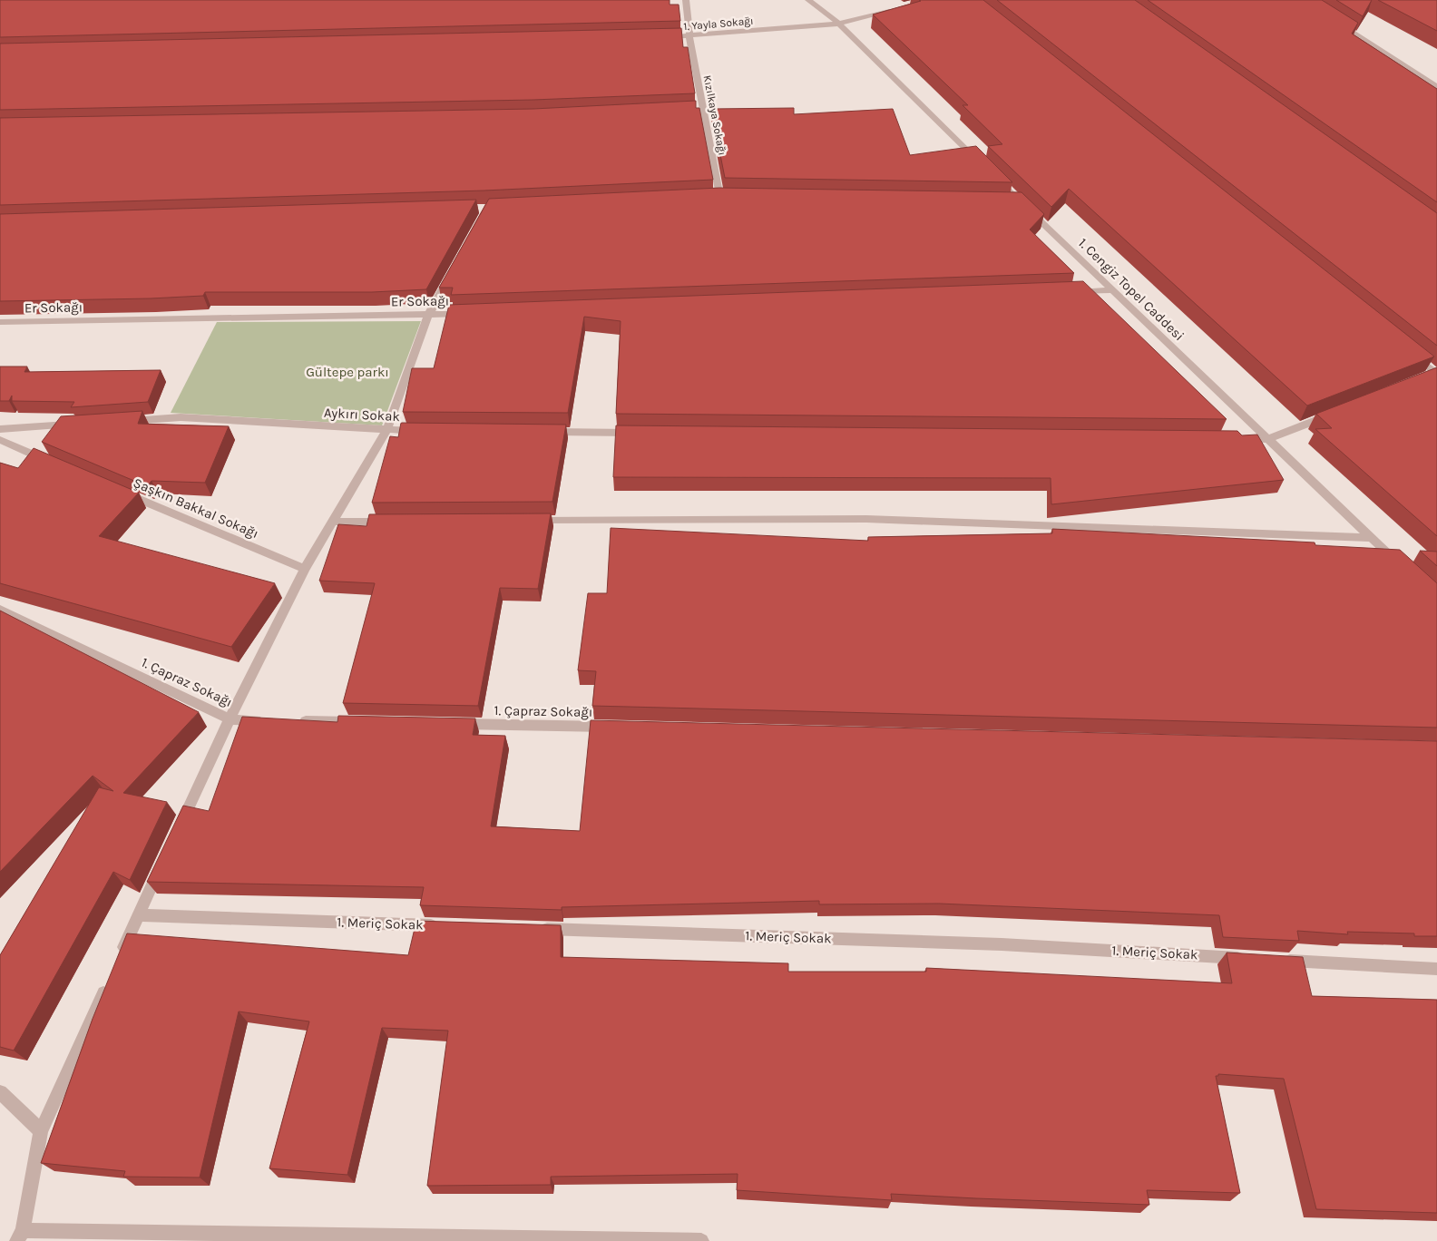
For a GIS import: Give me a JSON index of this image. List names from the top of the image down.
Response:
{
  "streets": {
    "street": [
      "1. Yayla Sokağı",
      "Kızılkaya Sokağı",
      "1. Cengiz Topel Caddesi",
      "Er Sokağı",
      "Aykırı Sokak",
      "Şaşkın Bakkal Sokağı",
      "1. Çapraz Sokağı",
      "1. Meriç Sokak"
    ]
  },
  "crossings": [
    ["1. Yayla Sokağı", "Kızılkaya Sokağı"]
  ],
  "parks": ["Gültepe parkı"]
}
